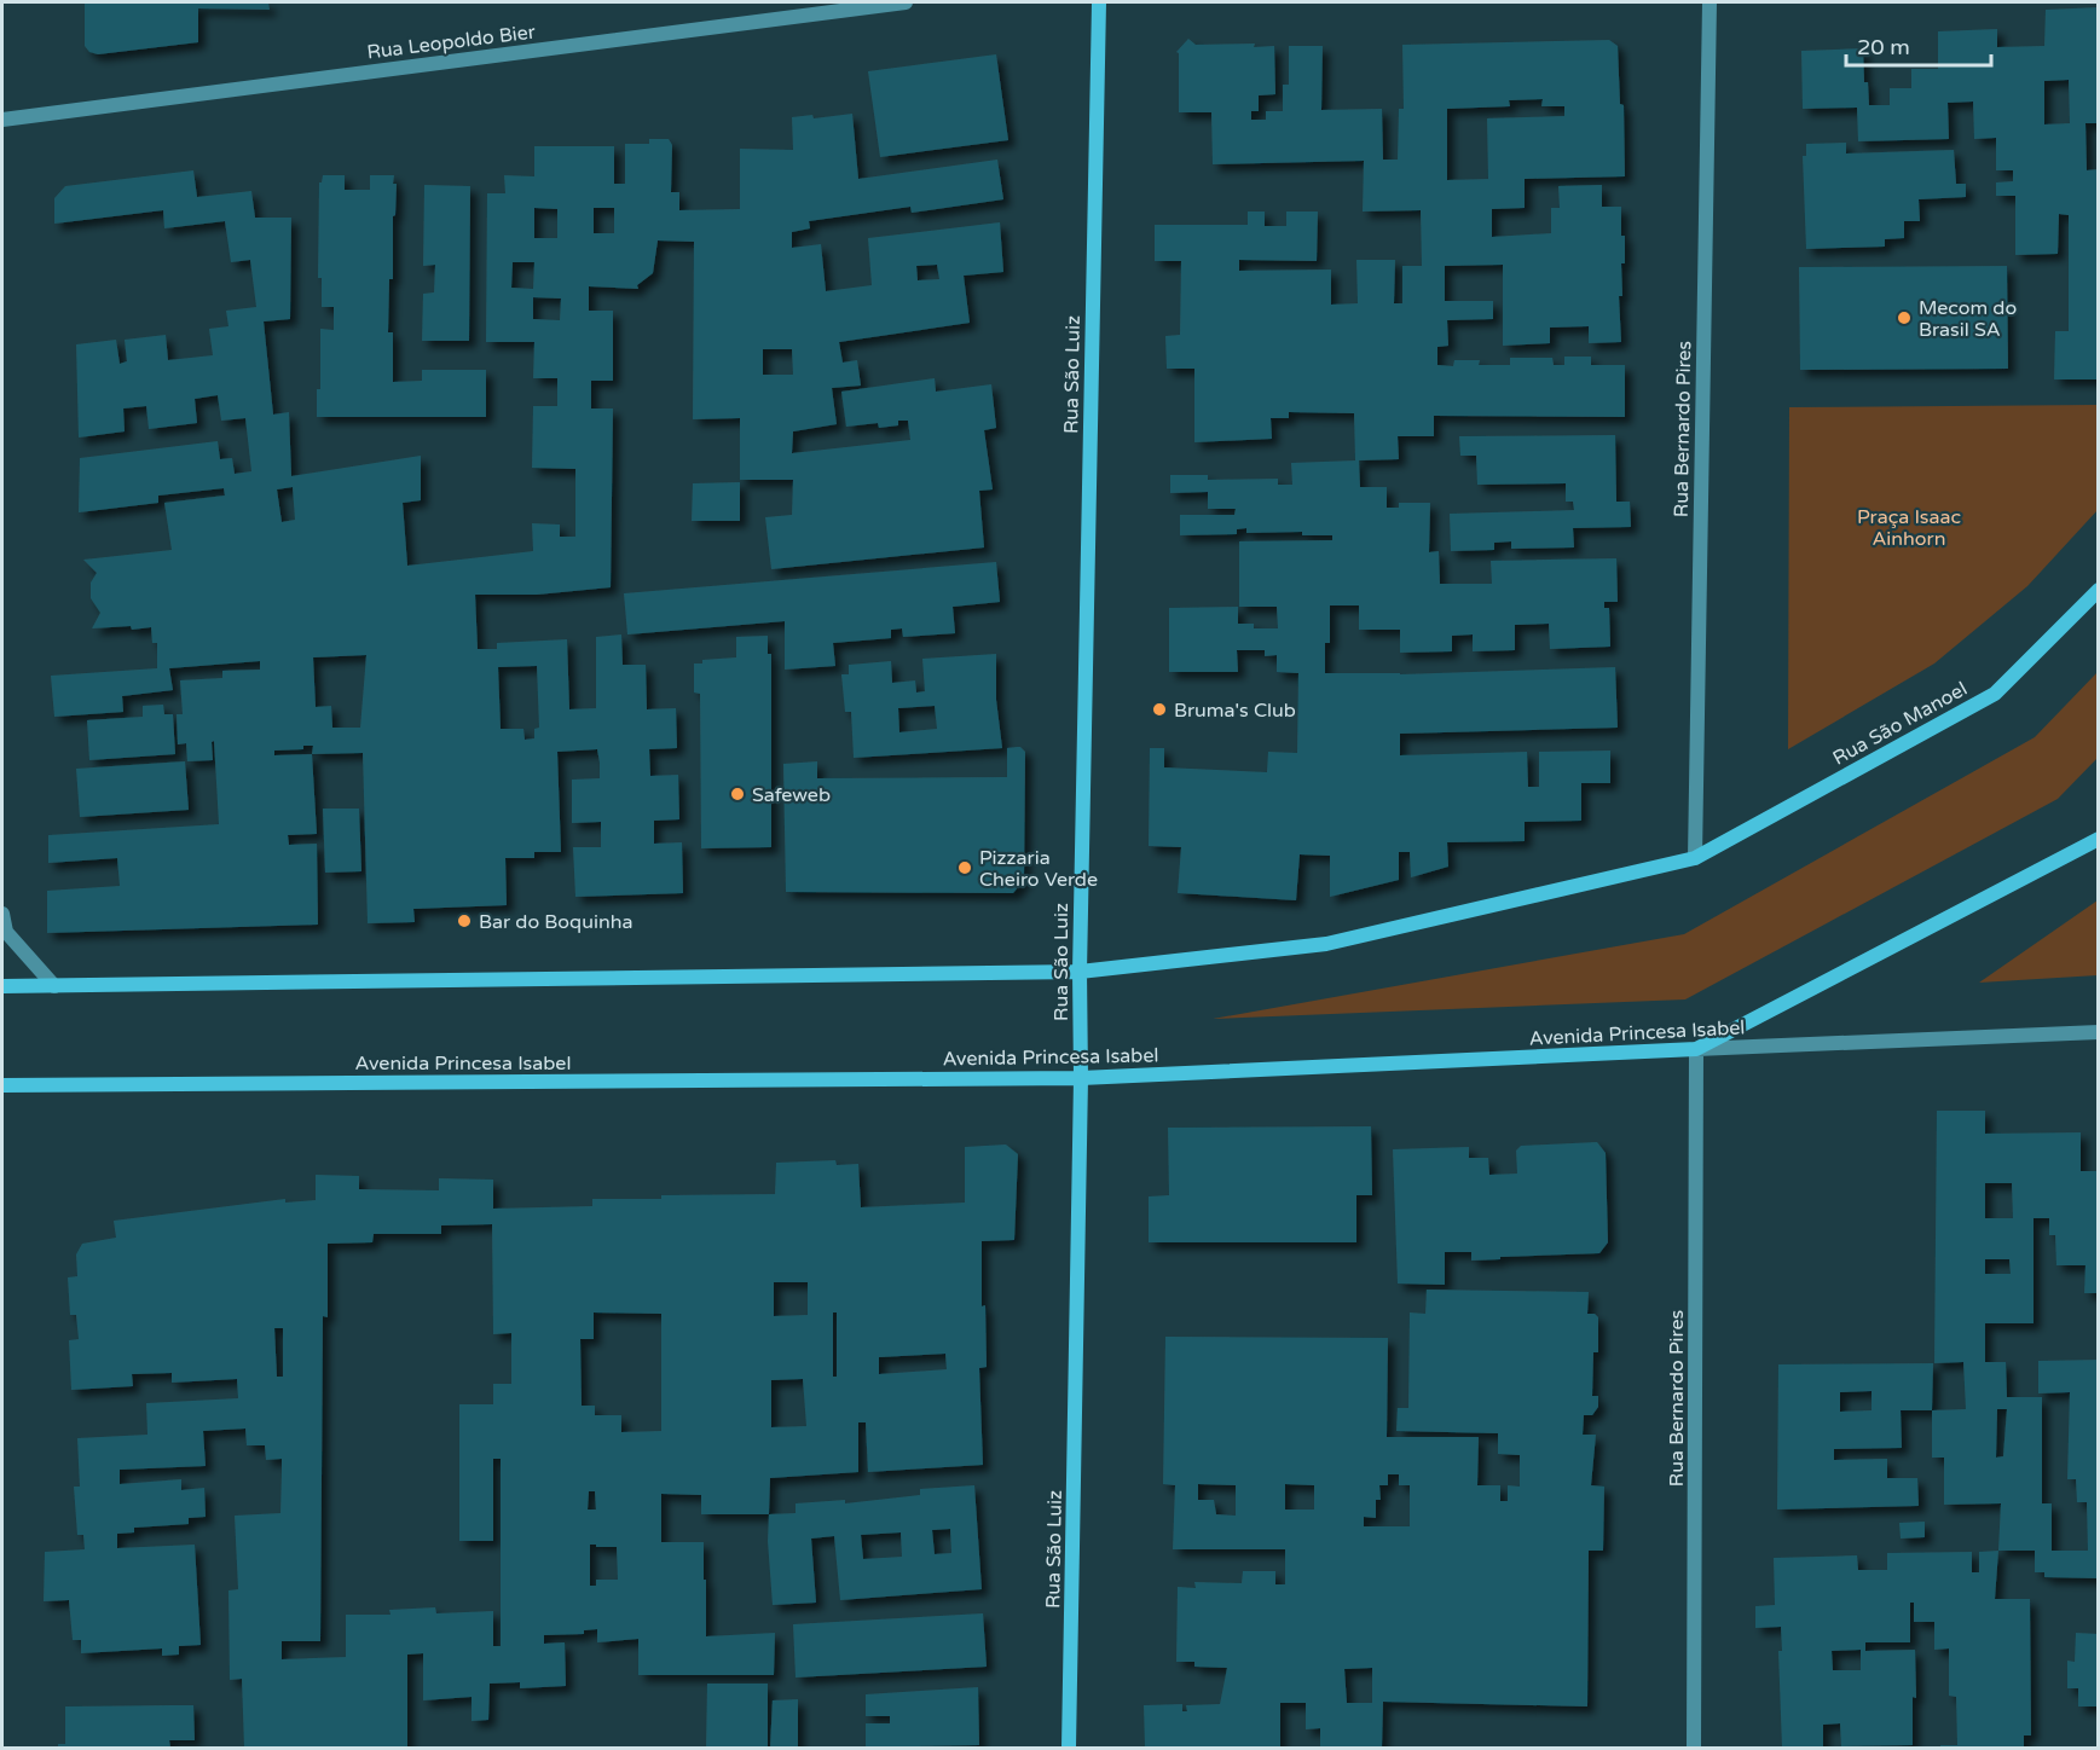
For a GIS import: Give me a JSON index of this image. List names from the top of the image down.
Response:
{
  "streets": {
    "main road": ["Rua São Luiz", "Rua São Manoel", "Avenida Princesa Isabel"],
    "street": ["Rua Leopoldo Bier", "Rua Bernardo Pires"]
  },
  "crossings": [
    ["Rua São Luiz", "Avenida Princesa Isabel"],
    ["Rua Bernardo Pires", "Rua São Manoel"],
    ["Rua Bernardo Pires", "Avenida Princesa Isabel"]
  ],
  "parks": ["Praça Isaac Ainhorn"],
  "places": [
    "Mecom do Brasil SA",
    "Bruma's Club",
    "Safeweb",
    "Pizzaria Cheiro Verde",
    "Bar do Boquinha"
  ],
  "scale_bar": "20 m"
}
